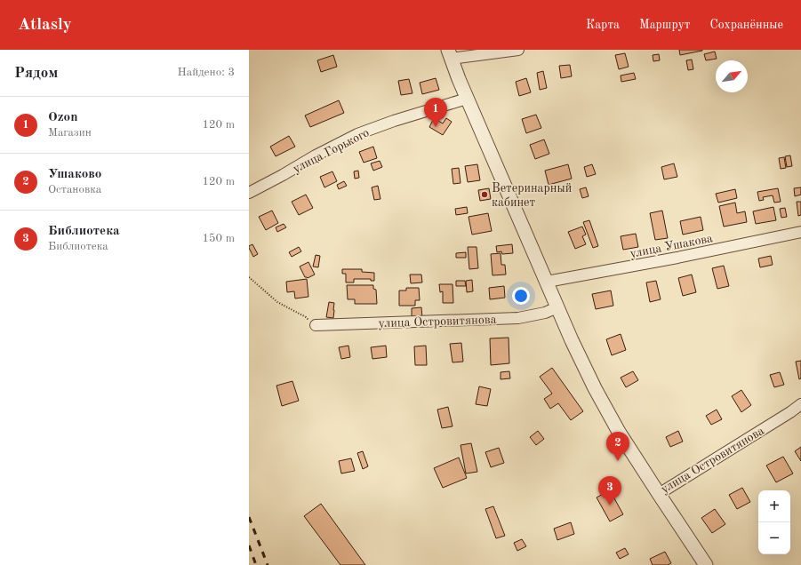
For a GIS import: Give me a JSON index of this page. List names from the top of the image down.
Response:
{
  "streets": {
    "street": ["улица Горького", "улица Ушакова", "улица Островитянова"]
  },
  "crossings": [
    ["улица Горького", "улица Островитянова"],
    ["улица Ушакова", "улица Островитянова"]
  ],
  "places": ["Ветеринарный кабинет"],
  "north": "top right",
  "page": {
    "header": "Atlasly",
    "nav": ["Карта", "Маршрут", "Сохранённые"],
    "heading": ["Рядом", "Найдено: 3"],
    "list": [
      {
        "mark": "1",
        "name": "Ozon",
        "note": "Магазин",
        "value": "120 m"
      },
      {
        "mark": "2",
        "name": "Ушаково",
        "note": "Остановка",
        "value": "120 m"
      },
      {
        "mark": "3",
        "name": "Библиотека",
        "note": "Библиотека",
        "value": "150 m"
      }
    ],
    "pins": ["1", "2", "3"],
    "map_buttons": ["+", "−"]
  }
}
